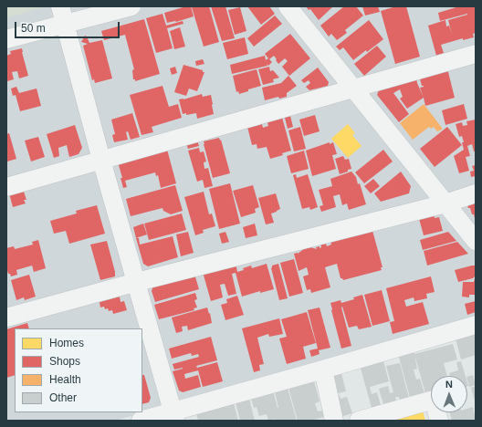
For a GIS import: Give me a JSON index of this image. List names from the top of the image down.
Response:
{
  "legend": [
    "Homes",
    "Shops",
    "Health",
    "Other"
  ],
  "scale_bar": "50 m",
  "north": "top"
}
